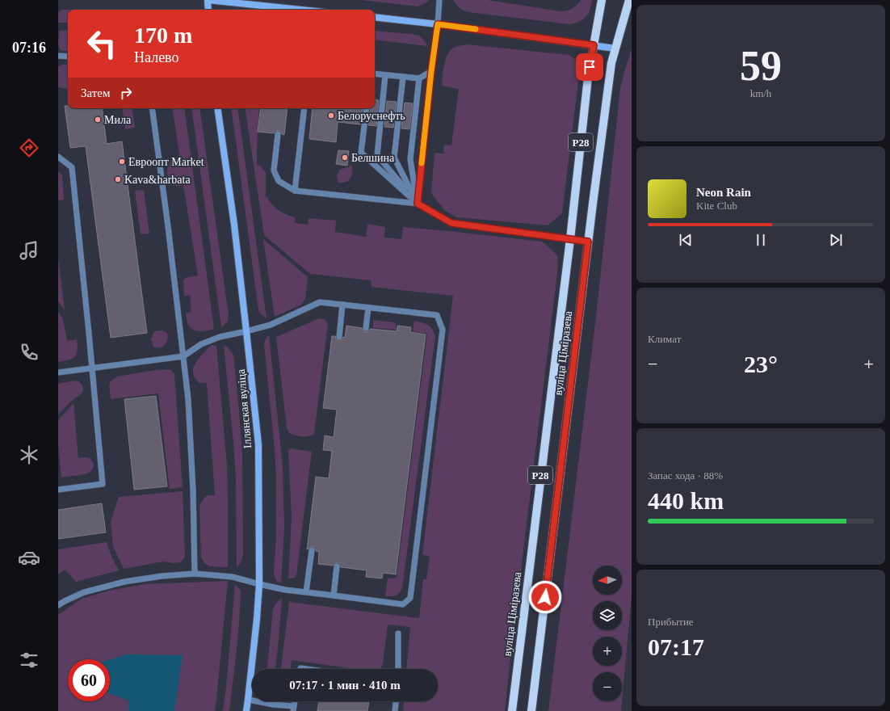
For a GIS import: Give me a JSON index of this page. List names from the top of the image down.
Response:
{
  "streets": {
    "main road": ["Р28", "вуліца Ціміразева"],
    "street": ["Іллянская вуліца"]
  },
  "places": [
    "Белоруснефть",
    "Мила",
    "Белшина",
    "Евроопт Market",
    "Kava&harbata"
  ],
  "north": "left",
  "page": {
    "tabs": "07:16",
    "tile": [
      ["59", "km/h"],
      "Климат",
      ["Запас хода · 88%", "440 km"],
      ["Прибытие", "07:17"]
    ],
    "turn": ["170 m", "Налево"],
    "then": "Затем",
    "song": ["Neon Rain", "Kite Club"],
    "heat": ["−", "23°", "+"],
    "map_buttons": ["+", "−"],
    "limit": "60",
    "trip": "07:17 · 1 мин · 410 m"
  }
}
